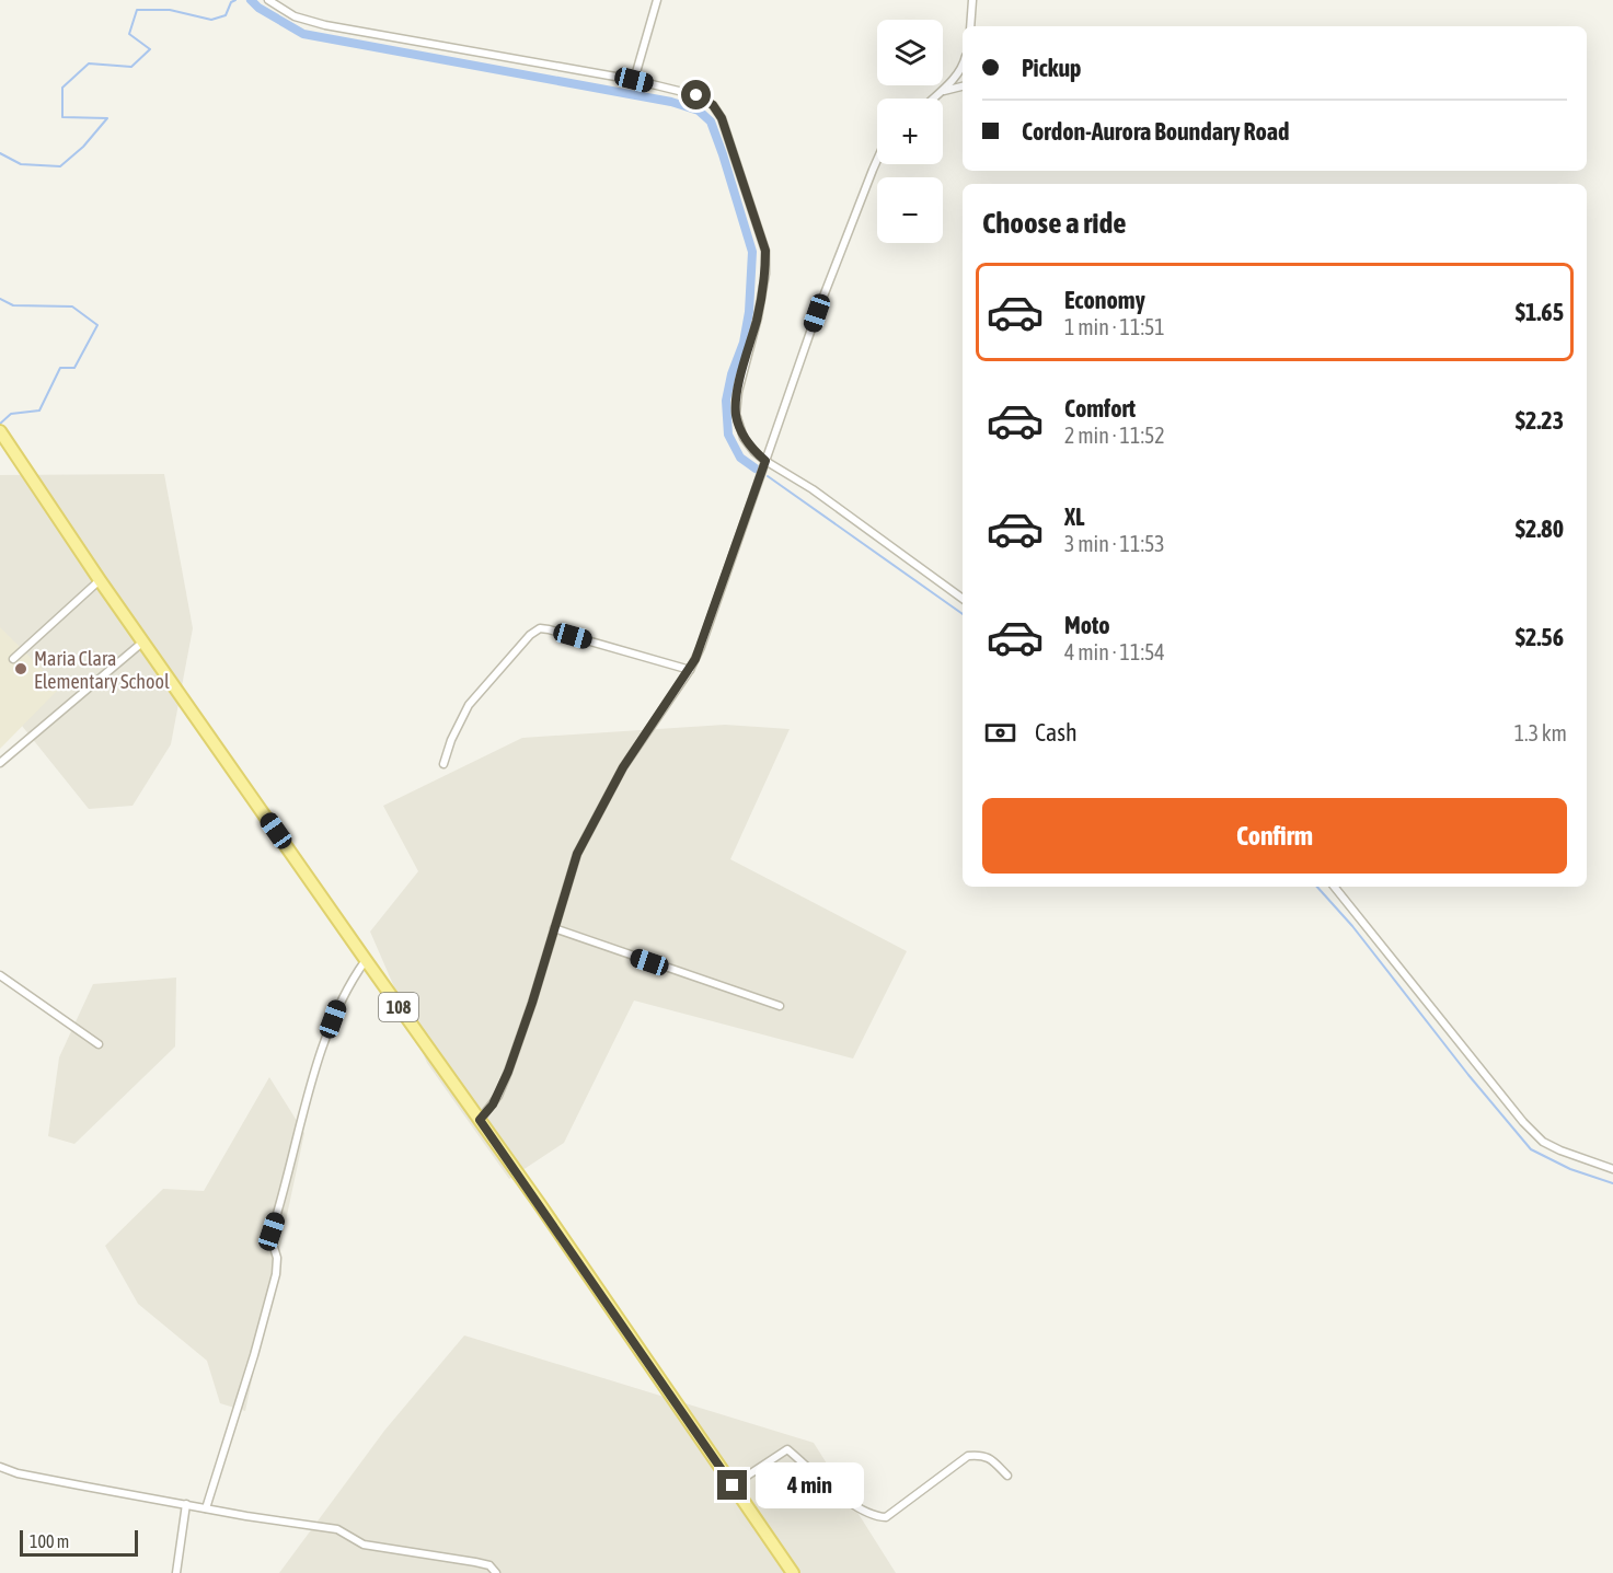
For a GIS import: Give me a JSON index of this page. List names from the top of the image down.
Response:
{
  "streets": {
    "main road": ["108"]
  },
  "places": ["Maria Clara Elementary School"],
  "scale_bar": "100 m",
  "page": {
    "map_buttons": ["+", "−"],
    "banner": ["Pickup", "Cordon-Aurora Boundary Road"],
    "heading": "Choose a ride",
    "list": [
      {
        "name": "Economy",
        "note": "1 min · 11:51",
        "value": "$1.65"
      },
      {
        "name": "Comfort",
        "note": "2 min · 11:52",
        "value": "$2.23"
      },
      {
        "name": "XL",
        "note": "3 min · 11:53",
        "value": "$2.80"
      },
      {
        "name": "Moto",
        "note": "4 min · 11:54",
        "value": "$2.56"
      }
    ],
    "pay": ["Cash", "1.3 km"],
    "buttons": "Confirm",
    "bubble": "4 min",
    "scale": "100 m"
  }
}
